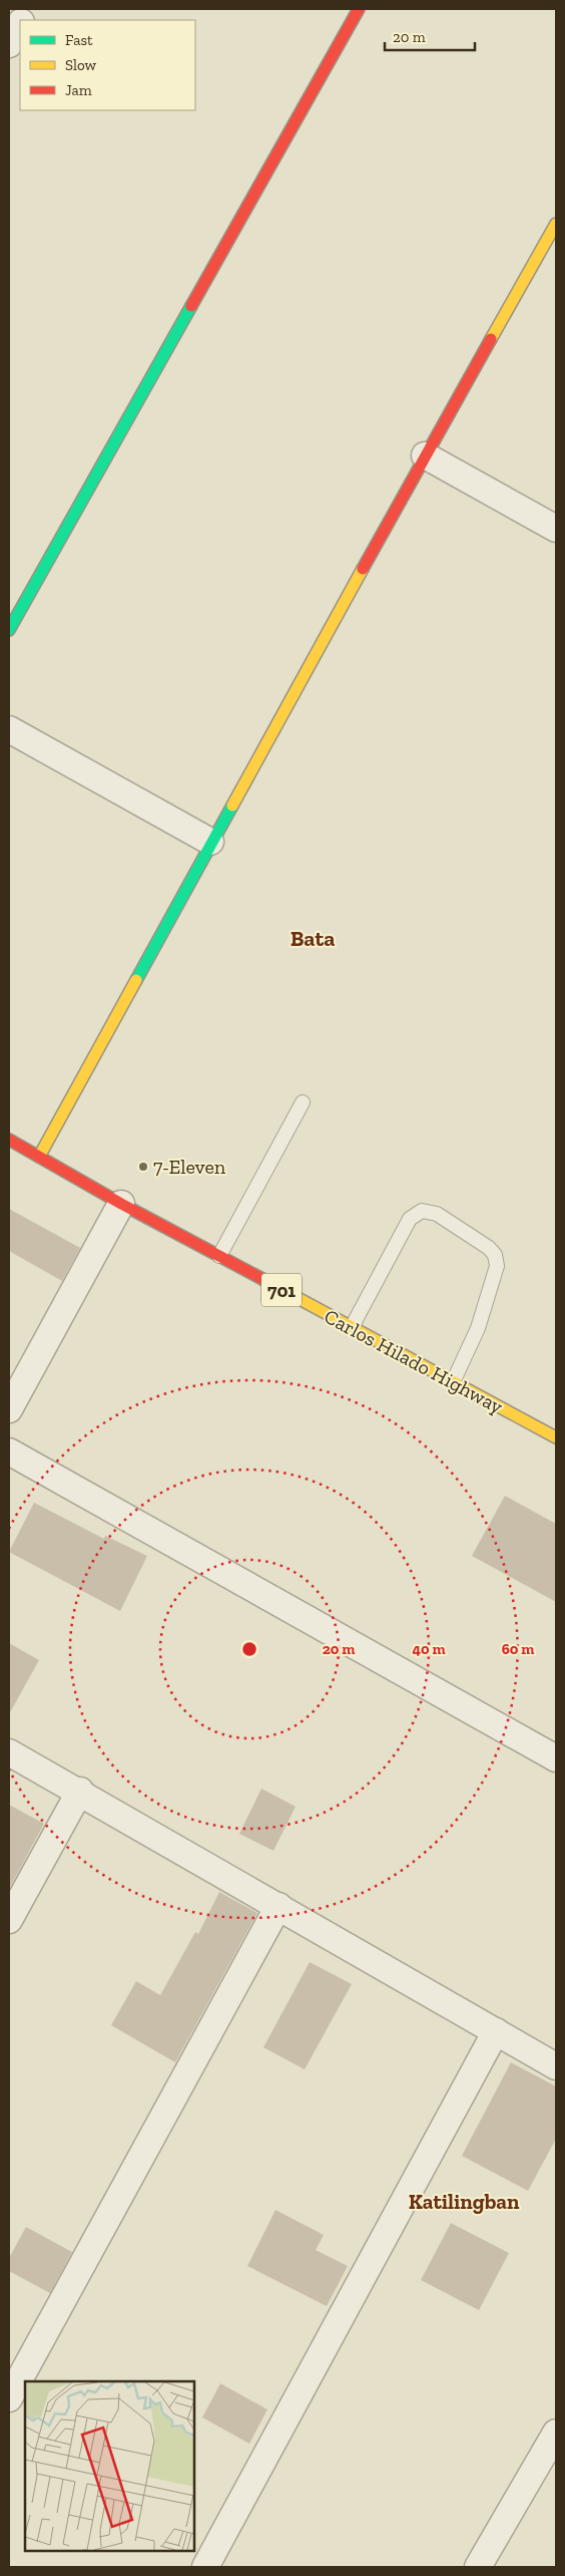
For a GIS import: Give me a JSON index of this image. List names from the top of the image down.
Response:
{
  "streets": {
    "street": ["701", "Carlos Hilado Highway"]
  },
  "districts": ["Bata", "Katilingban"],
  "places": ["7-Eleven"],
  "legend": ["Fast", "Slow", "Jam"],
  "scale_bar": "20 m",
  "rings": ["20 m", "40 m", "60 m"]
}
